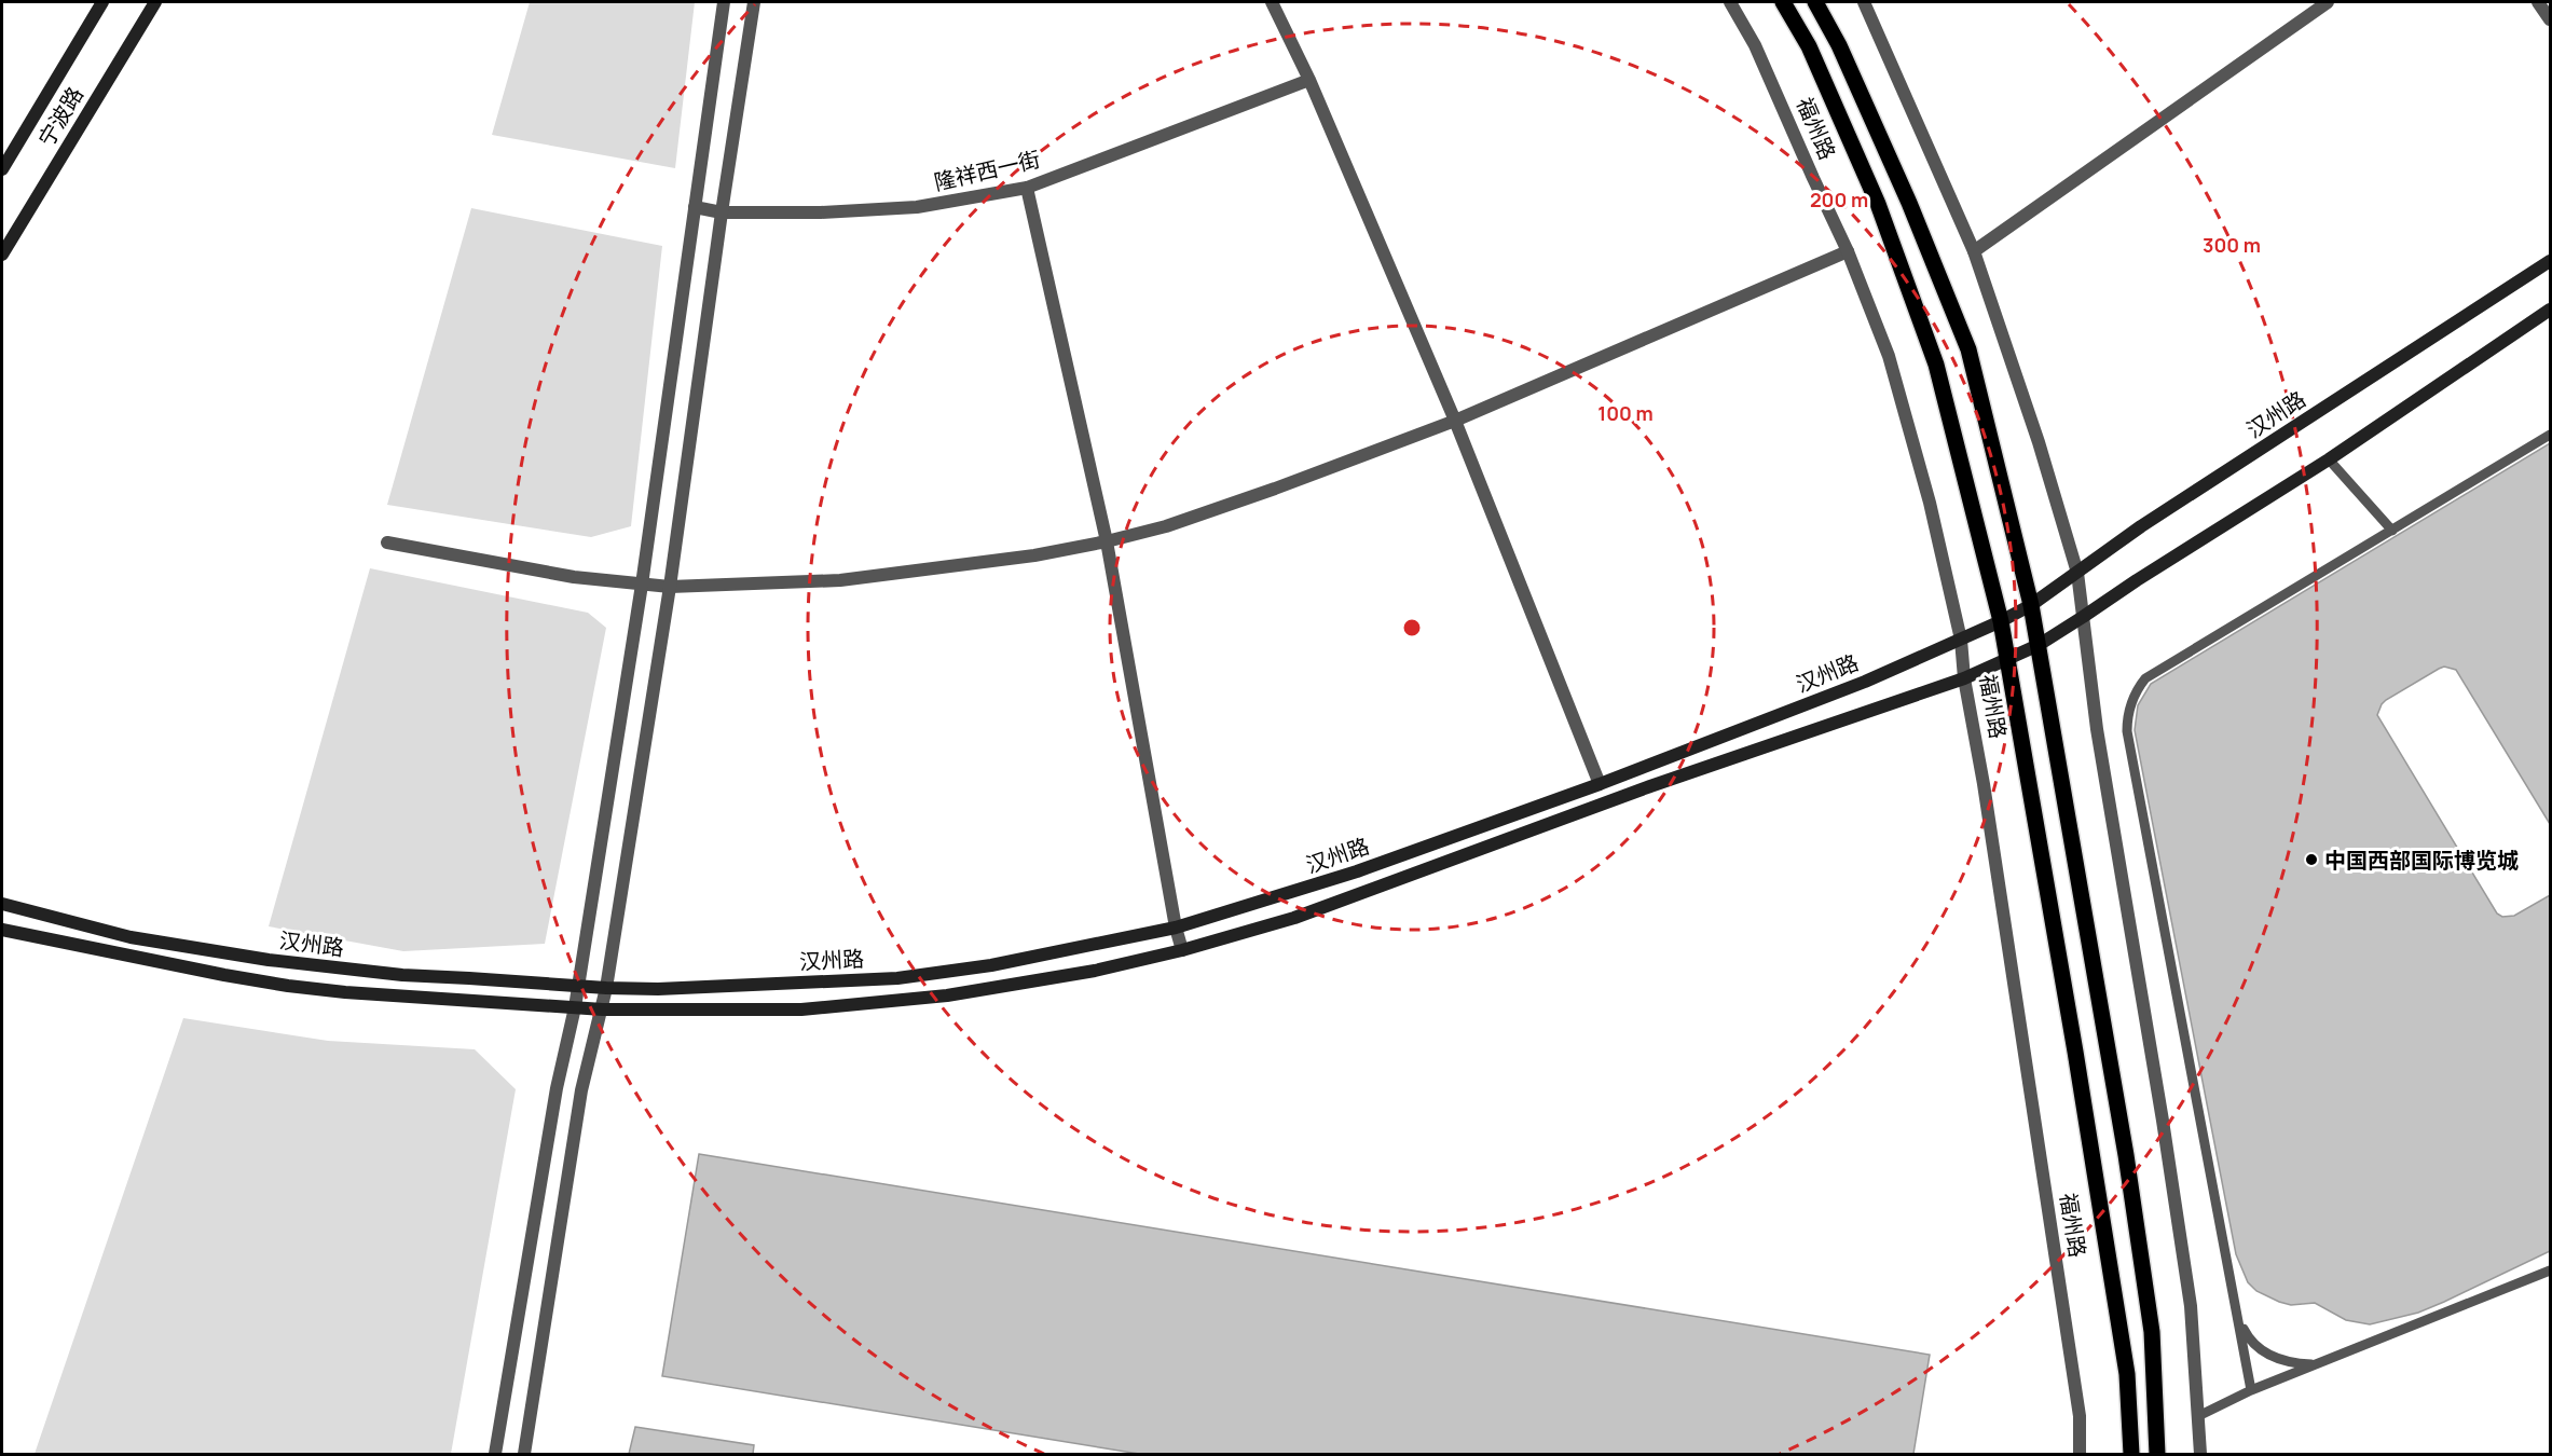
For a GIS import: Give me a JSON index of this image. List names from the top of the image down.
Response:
{
  "streets": {
    "main road": ["宁波路", "福州路", "汉州路"],
    "street": ["隆祥西一街"]
  },
  "crossings": [
    ["福州路", "汉州路"]
  ],
  "places": ["中国西部国际博览城"],
  "rings": ["200 m", "300 m", "100 m"]
}
